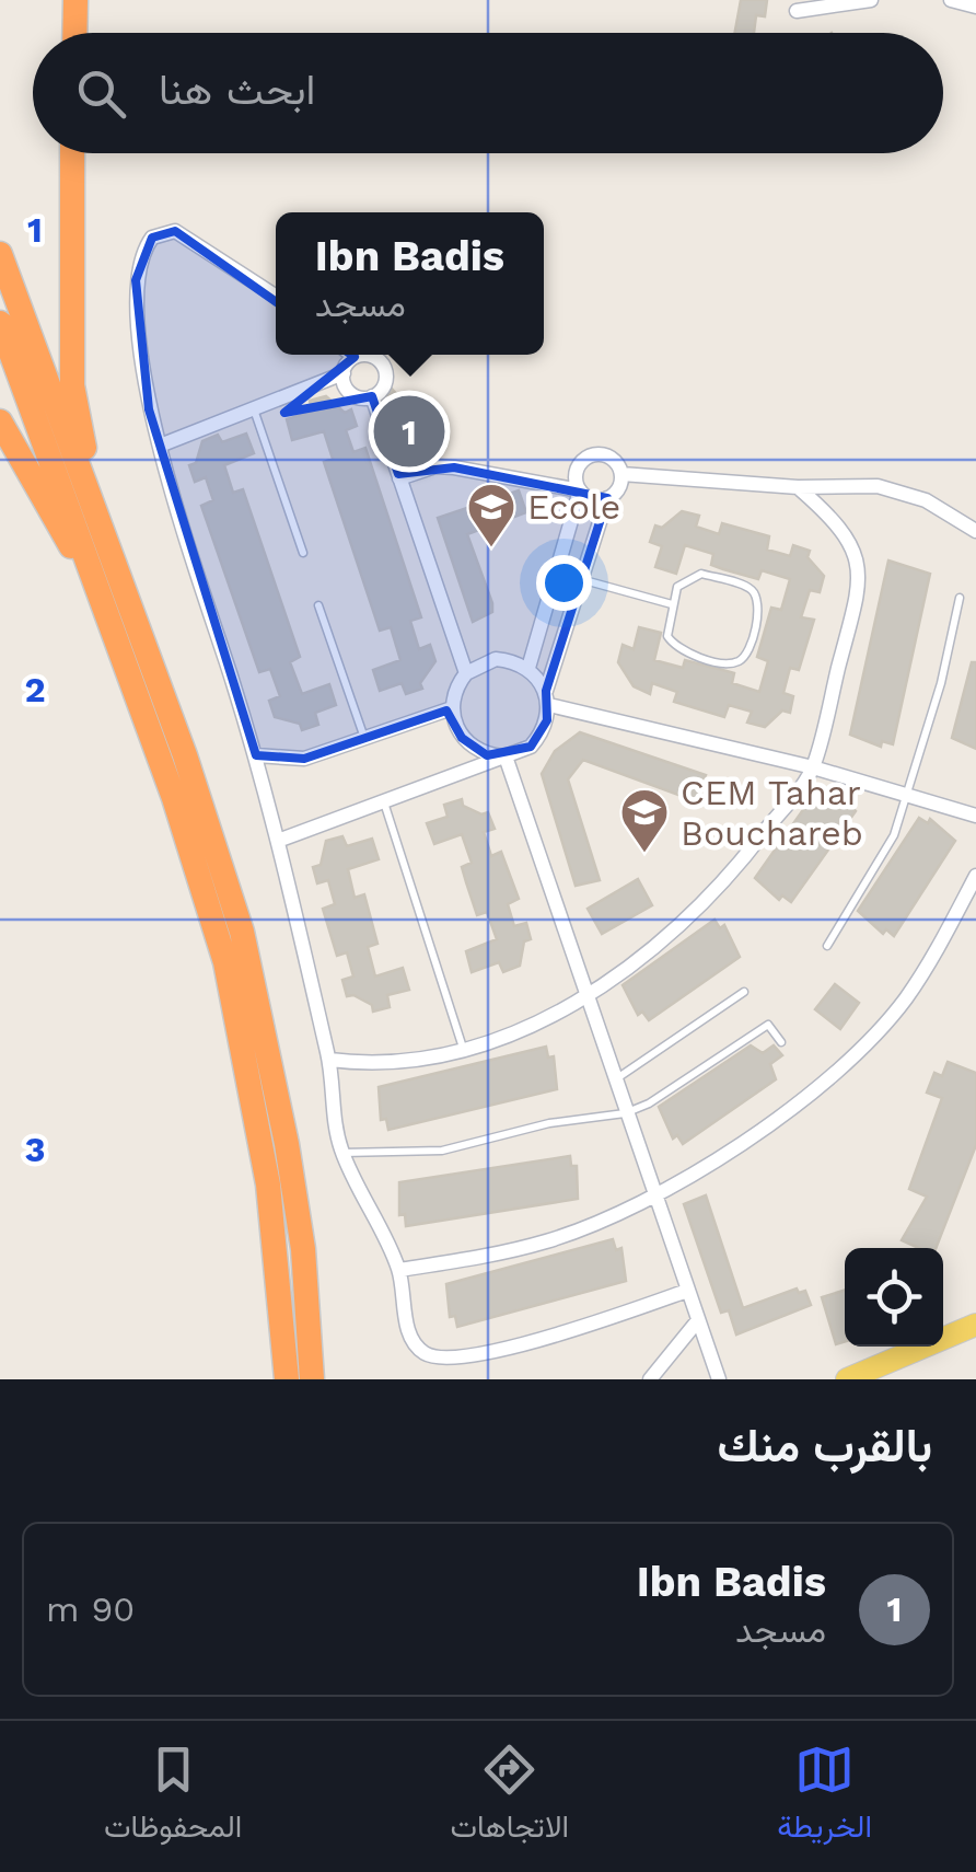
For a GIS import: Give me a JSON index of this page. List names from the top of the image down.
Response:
{
  "places": {
    "school or university": ["Ecole", "CEM Tahar Bouchareb"]
  },
  "page": {
    "search": "ابحث هنا",
    "popup": ["Ibn Badis", "مسجد"],
    "pins": "1",
    "heading": "بالقرب منك",
    "list": [
      {
        "mark": "1",
        "name": "Ibn Badis",
        "note": "مسجد",
        "value": "90 m"
      }
    ],
    "nav": ["الخريطة", "الاتجاهات", "المحفوظات"]
  },
  "grid": {
    "rows": ["1", "2", "3"]
  }
}
